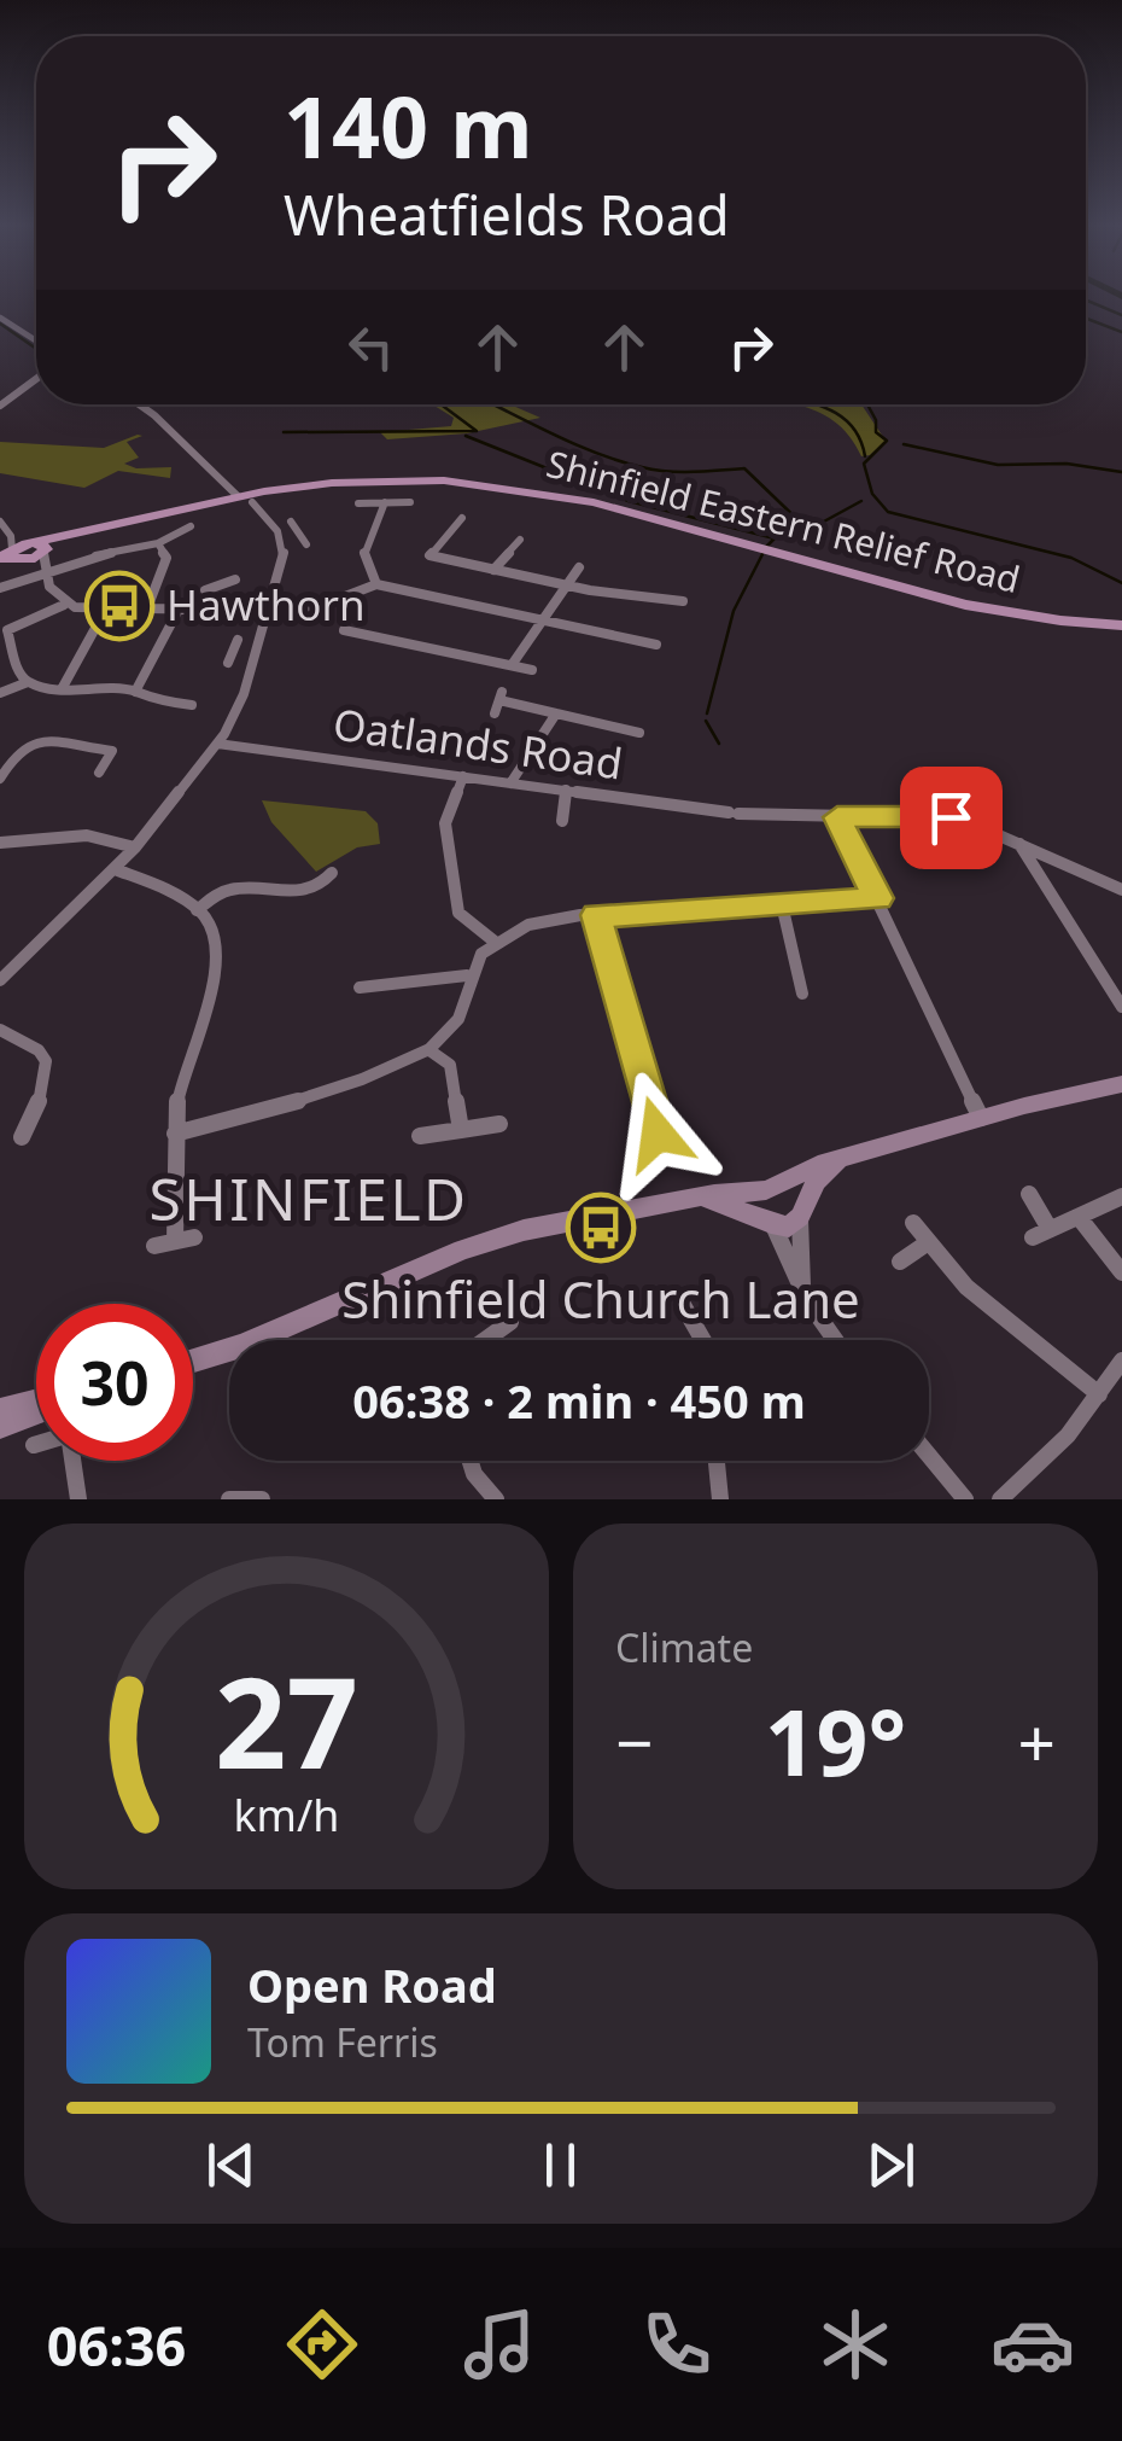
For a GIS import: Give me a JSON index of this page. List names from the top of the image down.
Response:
{
  "streets": {
    "main road": ["Shinfield Eastern Relief Road"],
    "street": ["Oatlands Road"]
  },
  "districts": ["SHINFIELD"],
  "places": {
    "bus stop": ["Hawthorn", "Shinfield Church Lane"]
  },
  "page": {
    "turn": ["140 m", "Wheatfields Road"],
    "limit": "30",
    "trip": "06:38 · 2 min · 450 m",
    "tile": "Climate",
    "heat": ["−", "19°", "+"],
    "song": ["Open Road", "Tom Ferris"],
    "tabs": "06:36",
    "gauge": ["27", "km/h"]
  }
}
